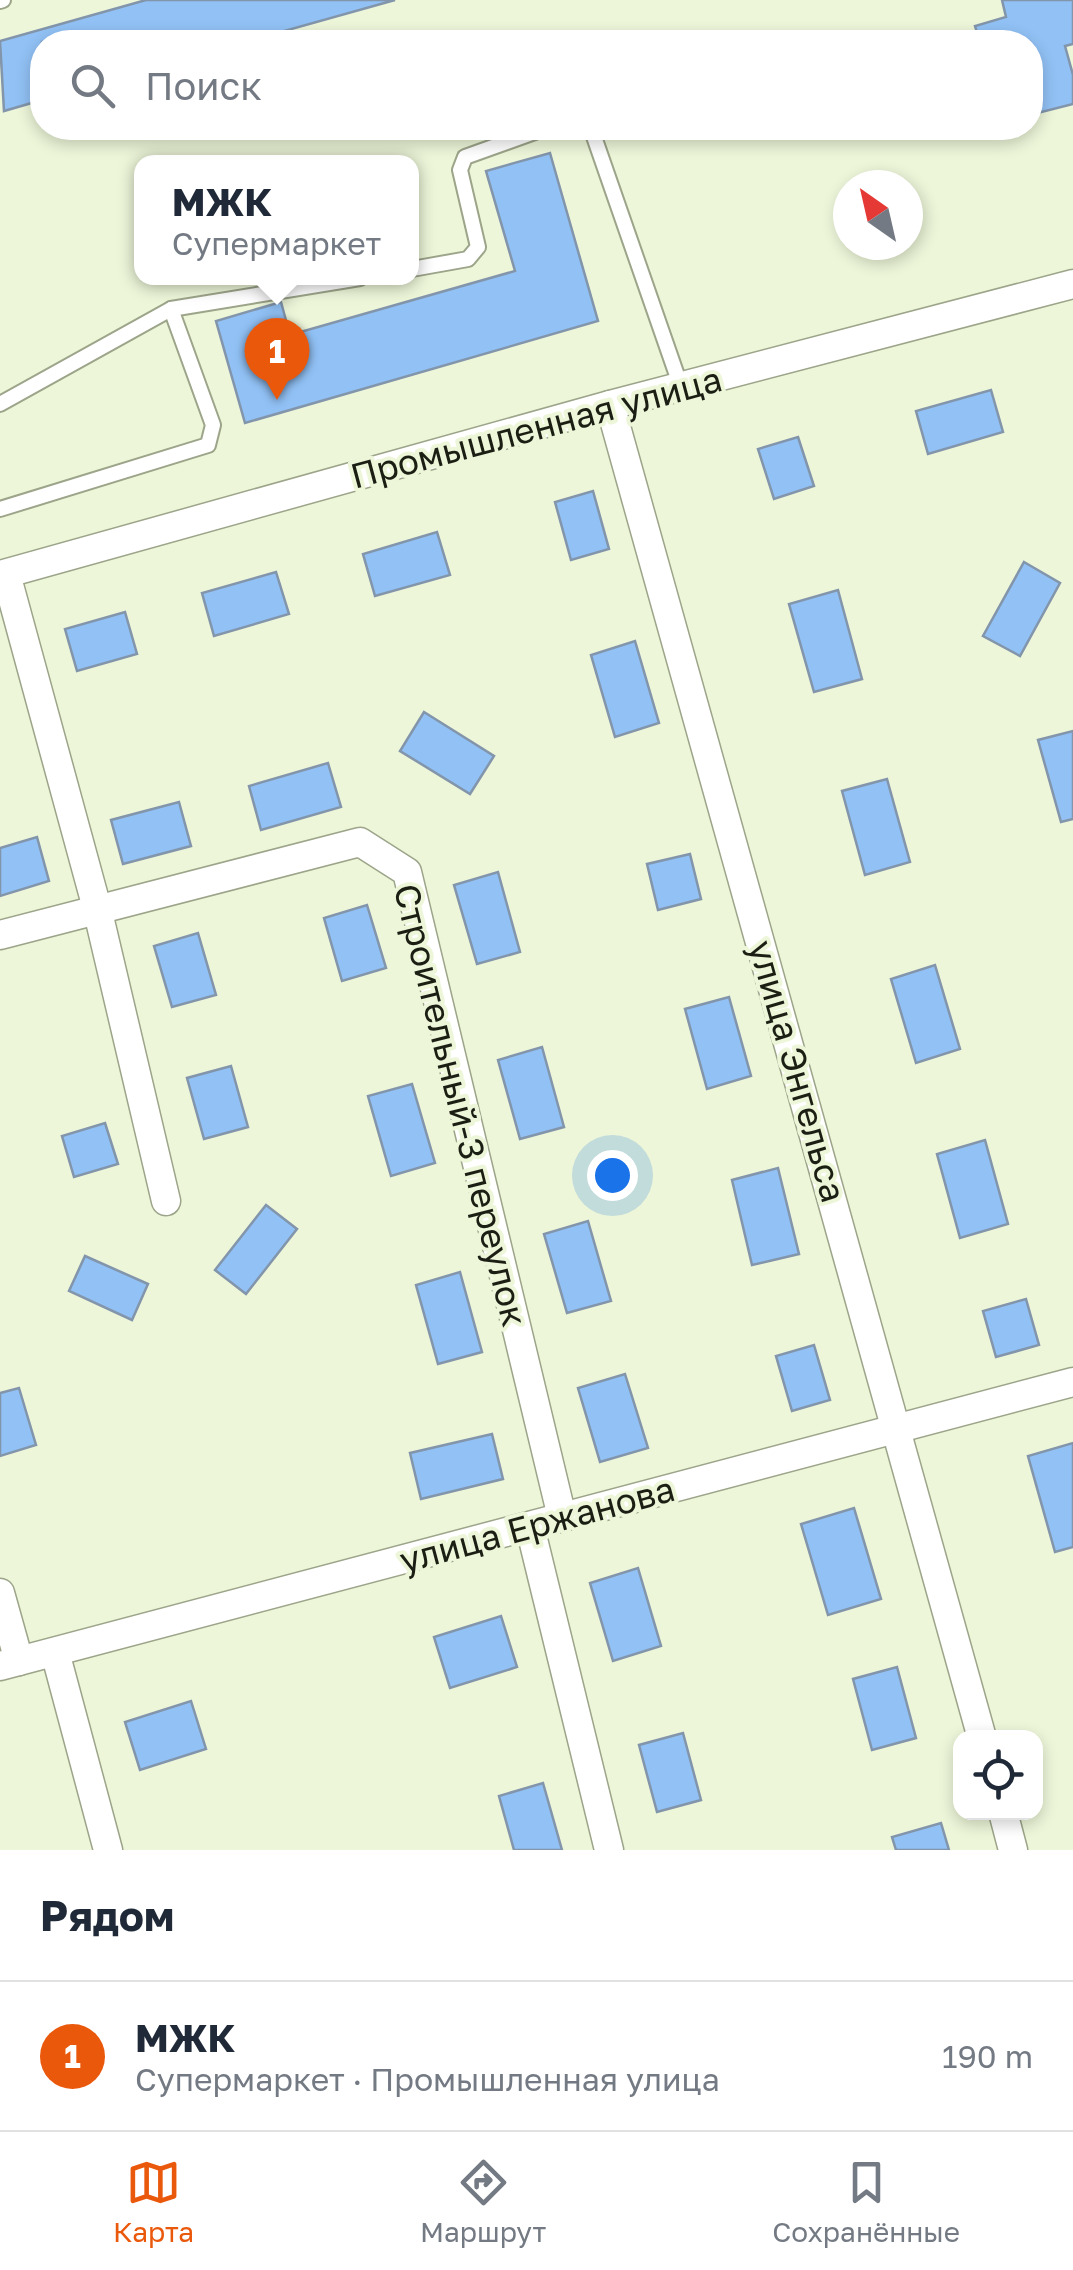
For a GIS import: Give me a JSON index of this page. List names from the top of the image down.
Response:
{
  "streets": {
    "street": [
      "Промышленная улица",
      "улица Энгельса",
      "Строительный-3 переулок",
      "улица Ержанова"
    ]
  },
  "crossings": [
    ["Промышленная улица", "улица Энгельса"],
    ["улица Энгельса", "улица Ержанова"],
    ["Строительный-3 переулок", "улица Ержанова"]
  ],
  "north": "top left",
  "page": {
    "search": "Поиск",
    "popup": ["МЖК", "Супермаркет"],
    "pins": "1",
    "heading": "Рядом",
    "list": [
      {
        "mark": "1",
        "name": "МЖК",
        "note": "Супермаркет · Промышленная улица",
        "value": "190 m"
      }
    ],
    "nav": ["Карта", "Маршрут", "Сохранённые"]
  }
}
